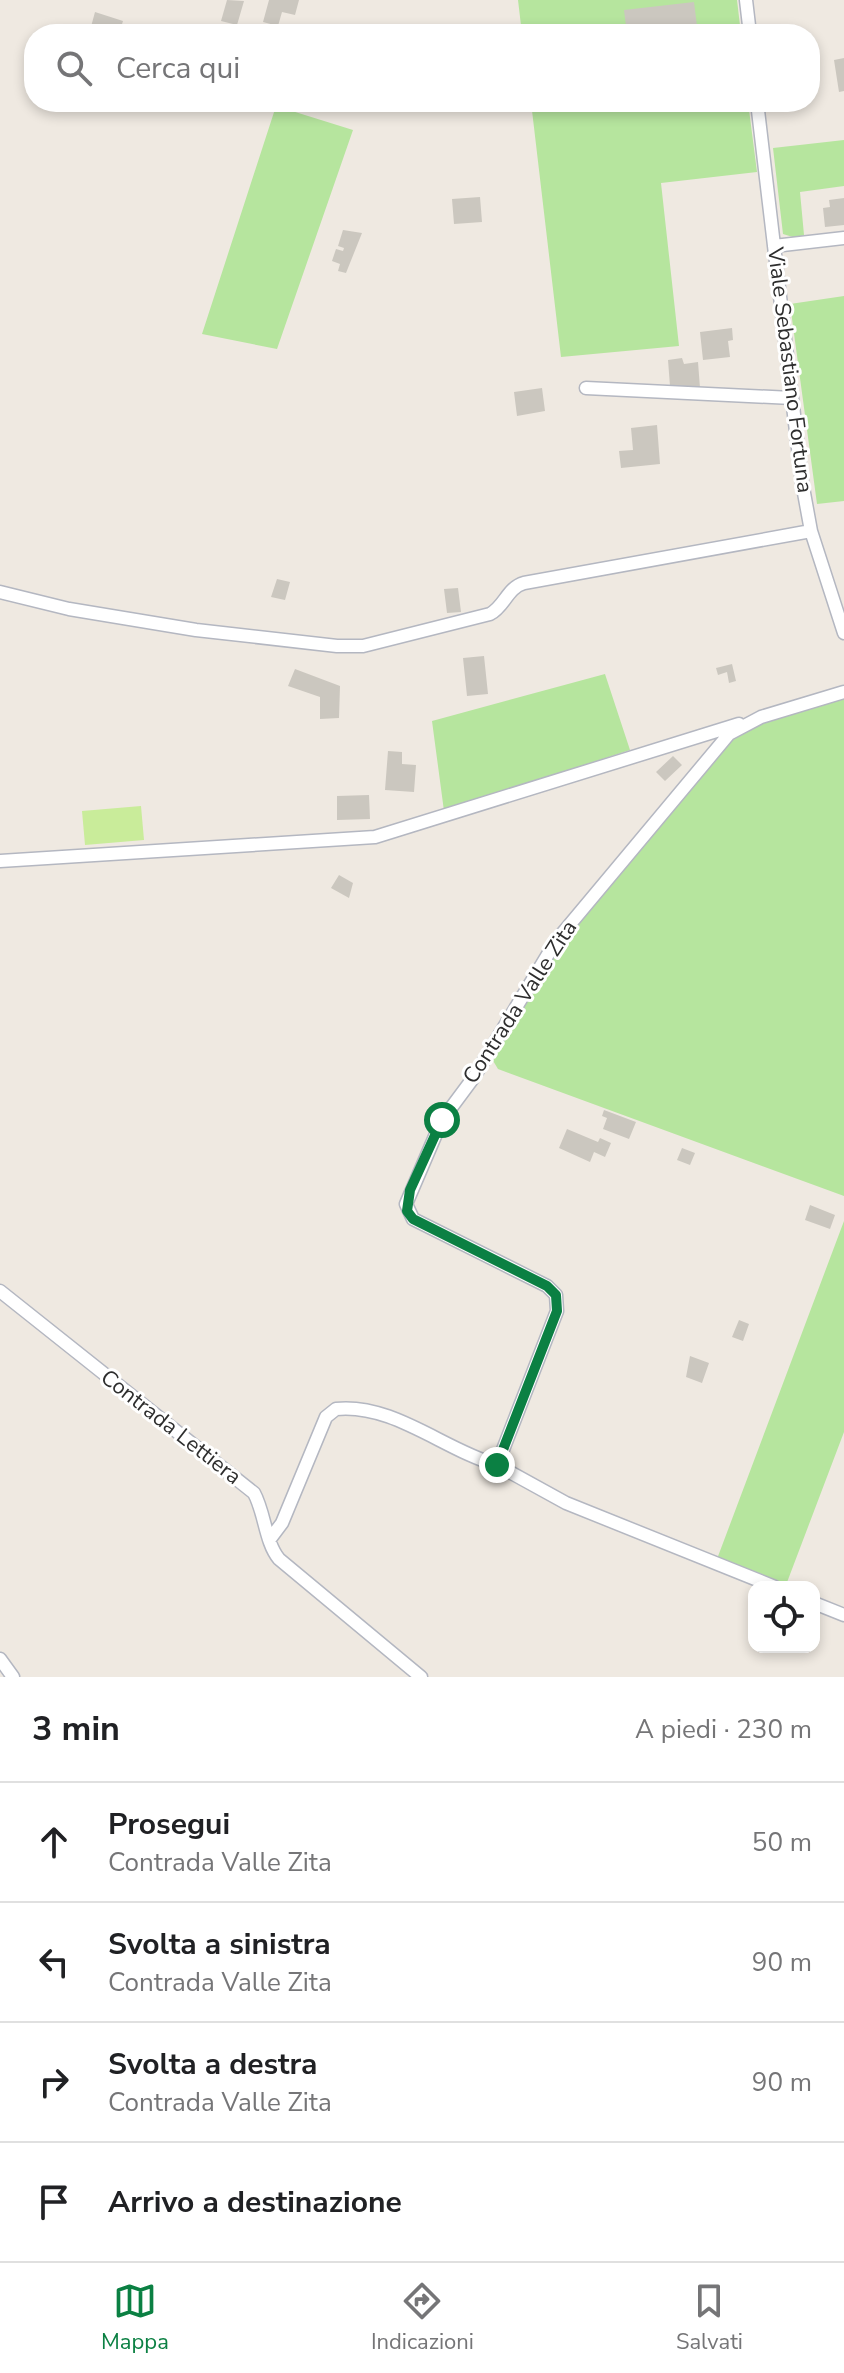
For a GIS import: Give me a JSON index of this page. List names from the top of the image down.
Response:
{
  "streets": {
    "street": ["Viale Sebastiano Fortuna", "Contrada Valle Zita", "Contrada Lettiera"]
  },
  "page": {
    "search": "Cerca qui",
    "heading": ["3 min", "A piedi · 230 m"],
    "list": [
      ["Prosegui", "Contrada Valle Zita", "50 m"],
      ["Svolta a sinistra", "Contrada Valle Zita", "90 m"],
      ["Svolta a destra", "Contrada Valle Zita", "90 m"],
      "Arrivo a destinazione"
    ],
    "nav": ["Mappa", "Indicazioni", "Salvati"]
  }
}
